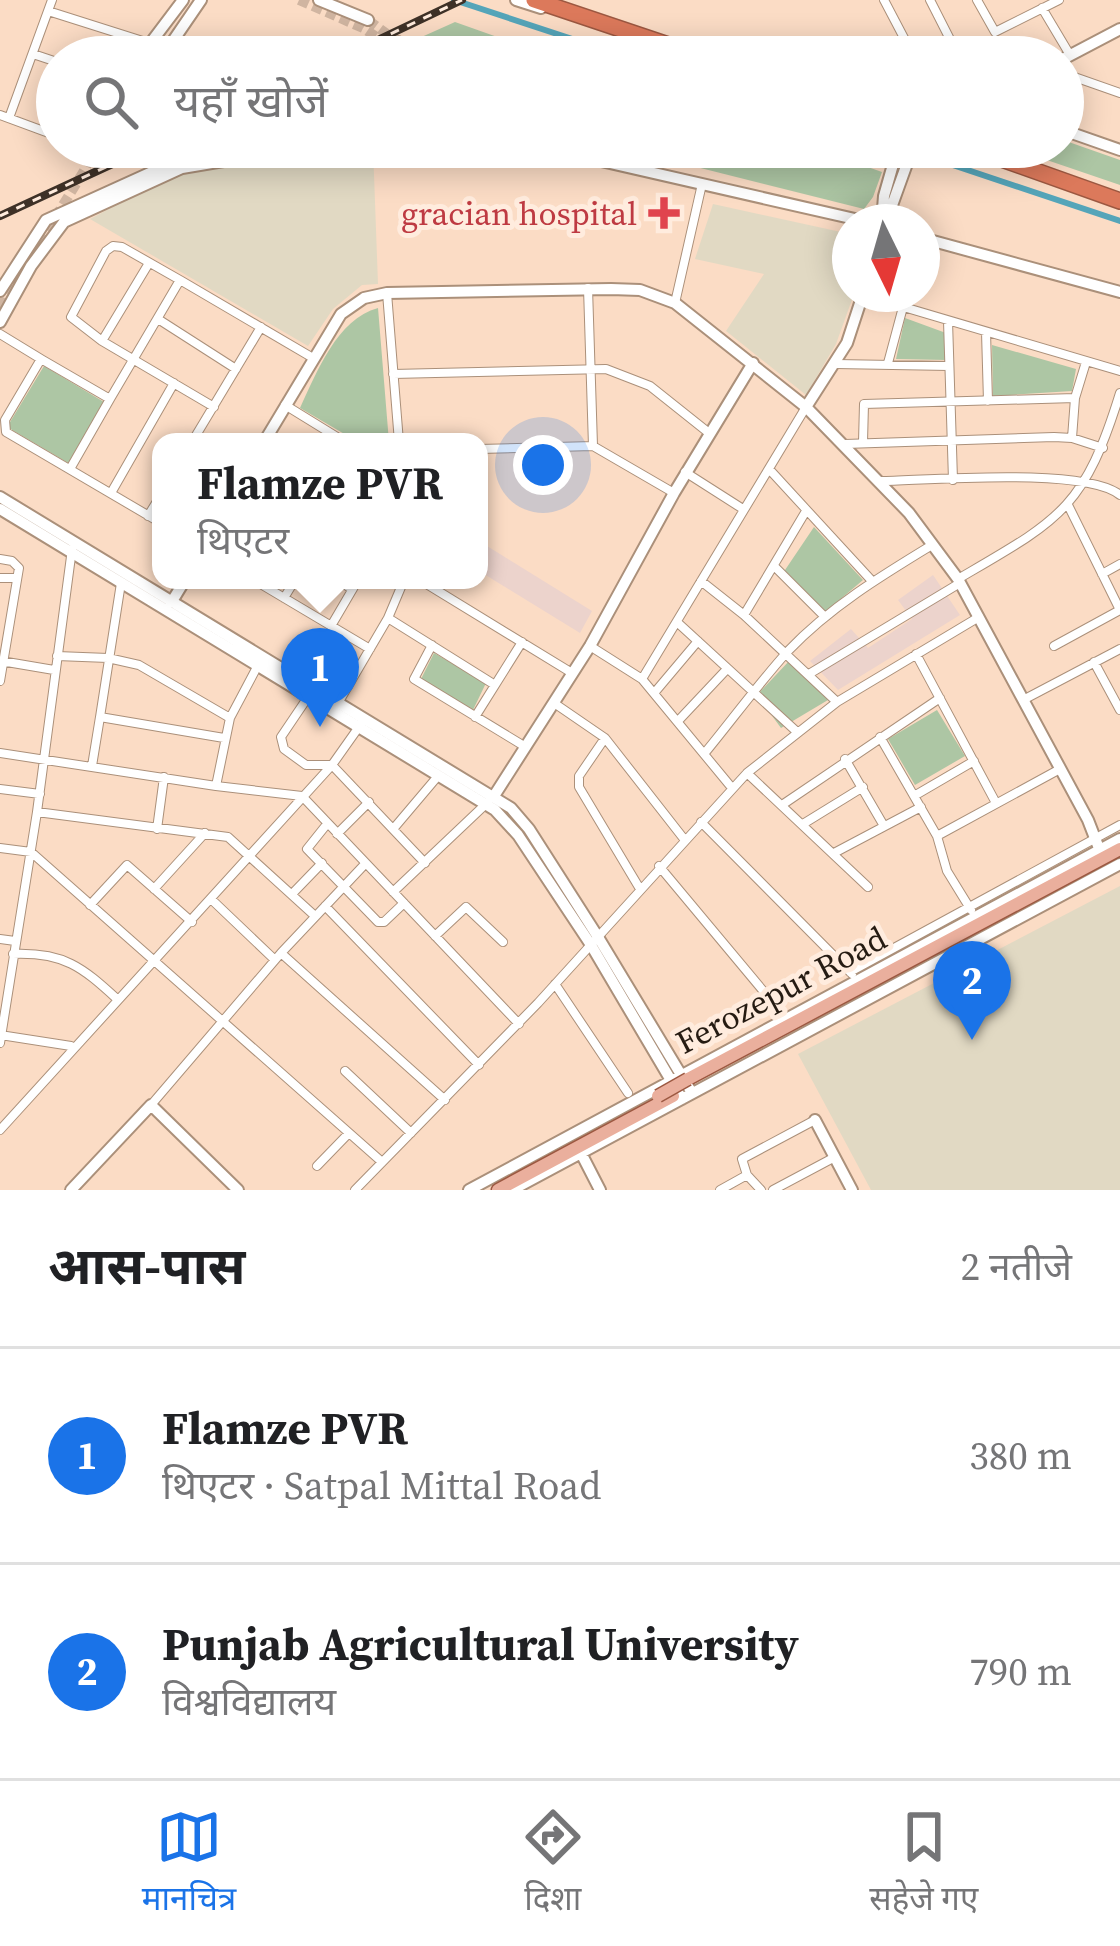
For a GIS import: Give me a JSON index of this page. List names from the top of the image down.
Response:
{
  "streets": {
    "street": ["Ferozepur Road"]
  },
  "places": {
    "health": ["gracian hospital"]
  },
  "north": "bottom",
  "page": {
    "search": "यहाँ खोजें",
    "popup": ["Flamze PVR", "थिएटर"],
    "pins": ["1", "2"],
    "heading": ["आस-पास", "2 नतीजे"],
    "list": [
      {
        "mark": "1",
        "name": "Flamze PVR",
        "note": "थिएटर · Satpal Mittal Road",
        "value": "380 m"
      },
      {
        "mark": "2",
        "name": "Punjab Agricultural University",
        "note": "विश्वविद्यालय",
        "value": "790 m"
      }
    ],
    "nav": ["मानचित्र", "दिशा", "सहेजे गए"]
  }
}
